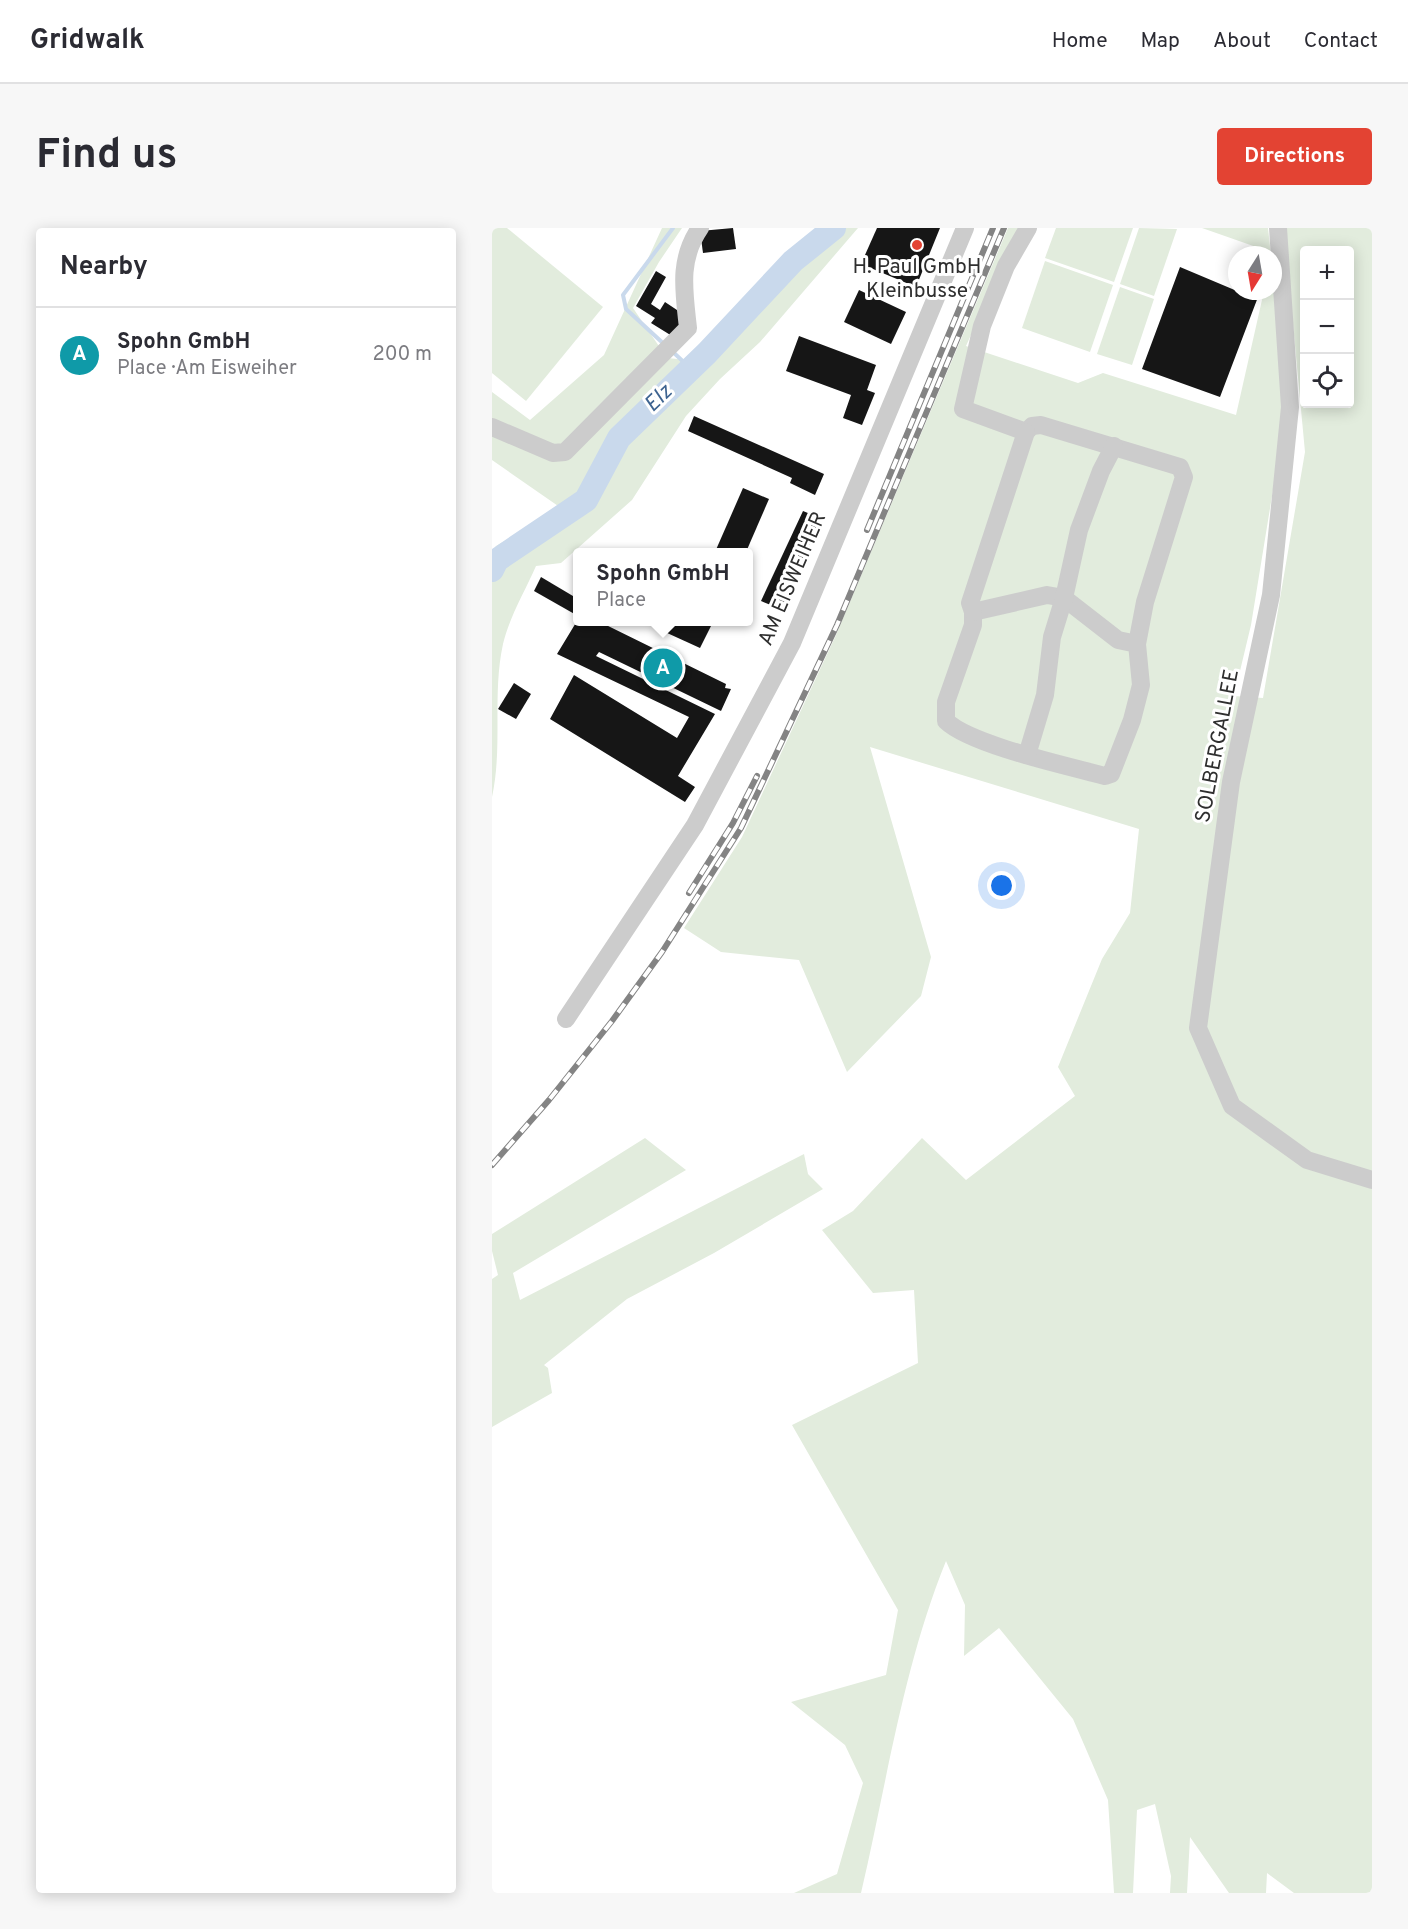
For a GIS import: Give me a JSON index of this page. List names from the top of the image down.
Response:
{
  "streets": {
    "street": ["AM EISWEIHER", "SOLBERGALLEE"]
  },
  "water": ["Elz"],
  "places": ["H. Paul GmbH Kleinbusse"],
  "north": "bottom",
  "page": {
    "header": "Gridwalk",
    "nav": [
      "Home",
      "Map",
      "About",
      "Contact"
    ],
    "buttons": "Directions",
    "title": "Find us",
    "heading": "Nearby",
    "map_buttons": ["+", "−"],
    "list": [
      {
        "mark": "A",
        "name": "Spohn GmbH",
        "note": "Place · Am Eisweiher",
        "value": "200 m"
      }
    ],
    "popup": ["Spohn GmbH", "Place"],
    "pins": "A"
  }
}
